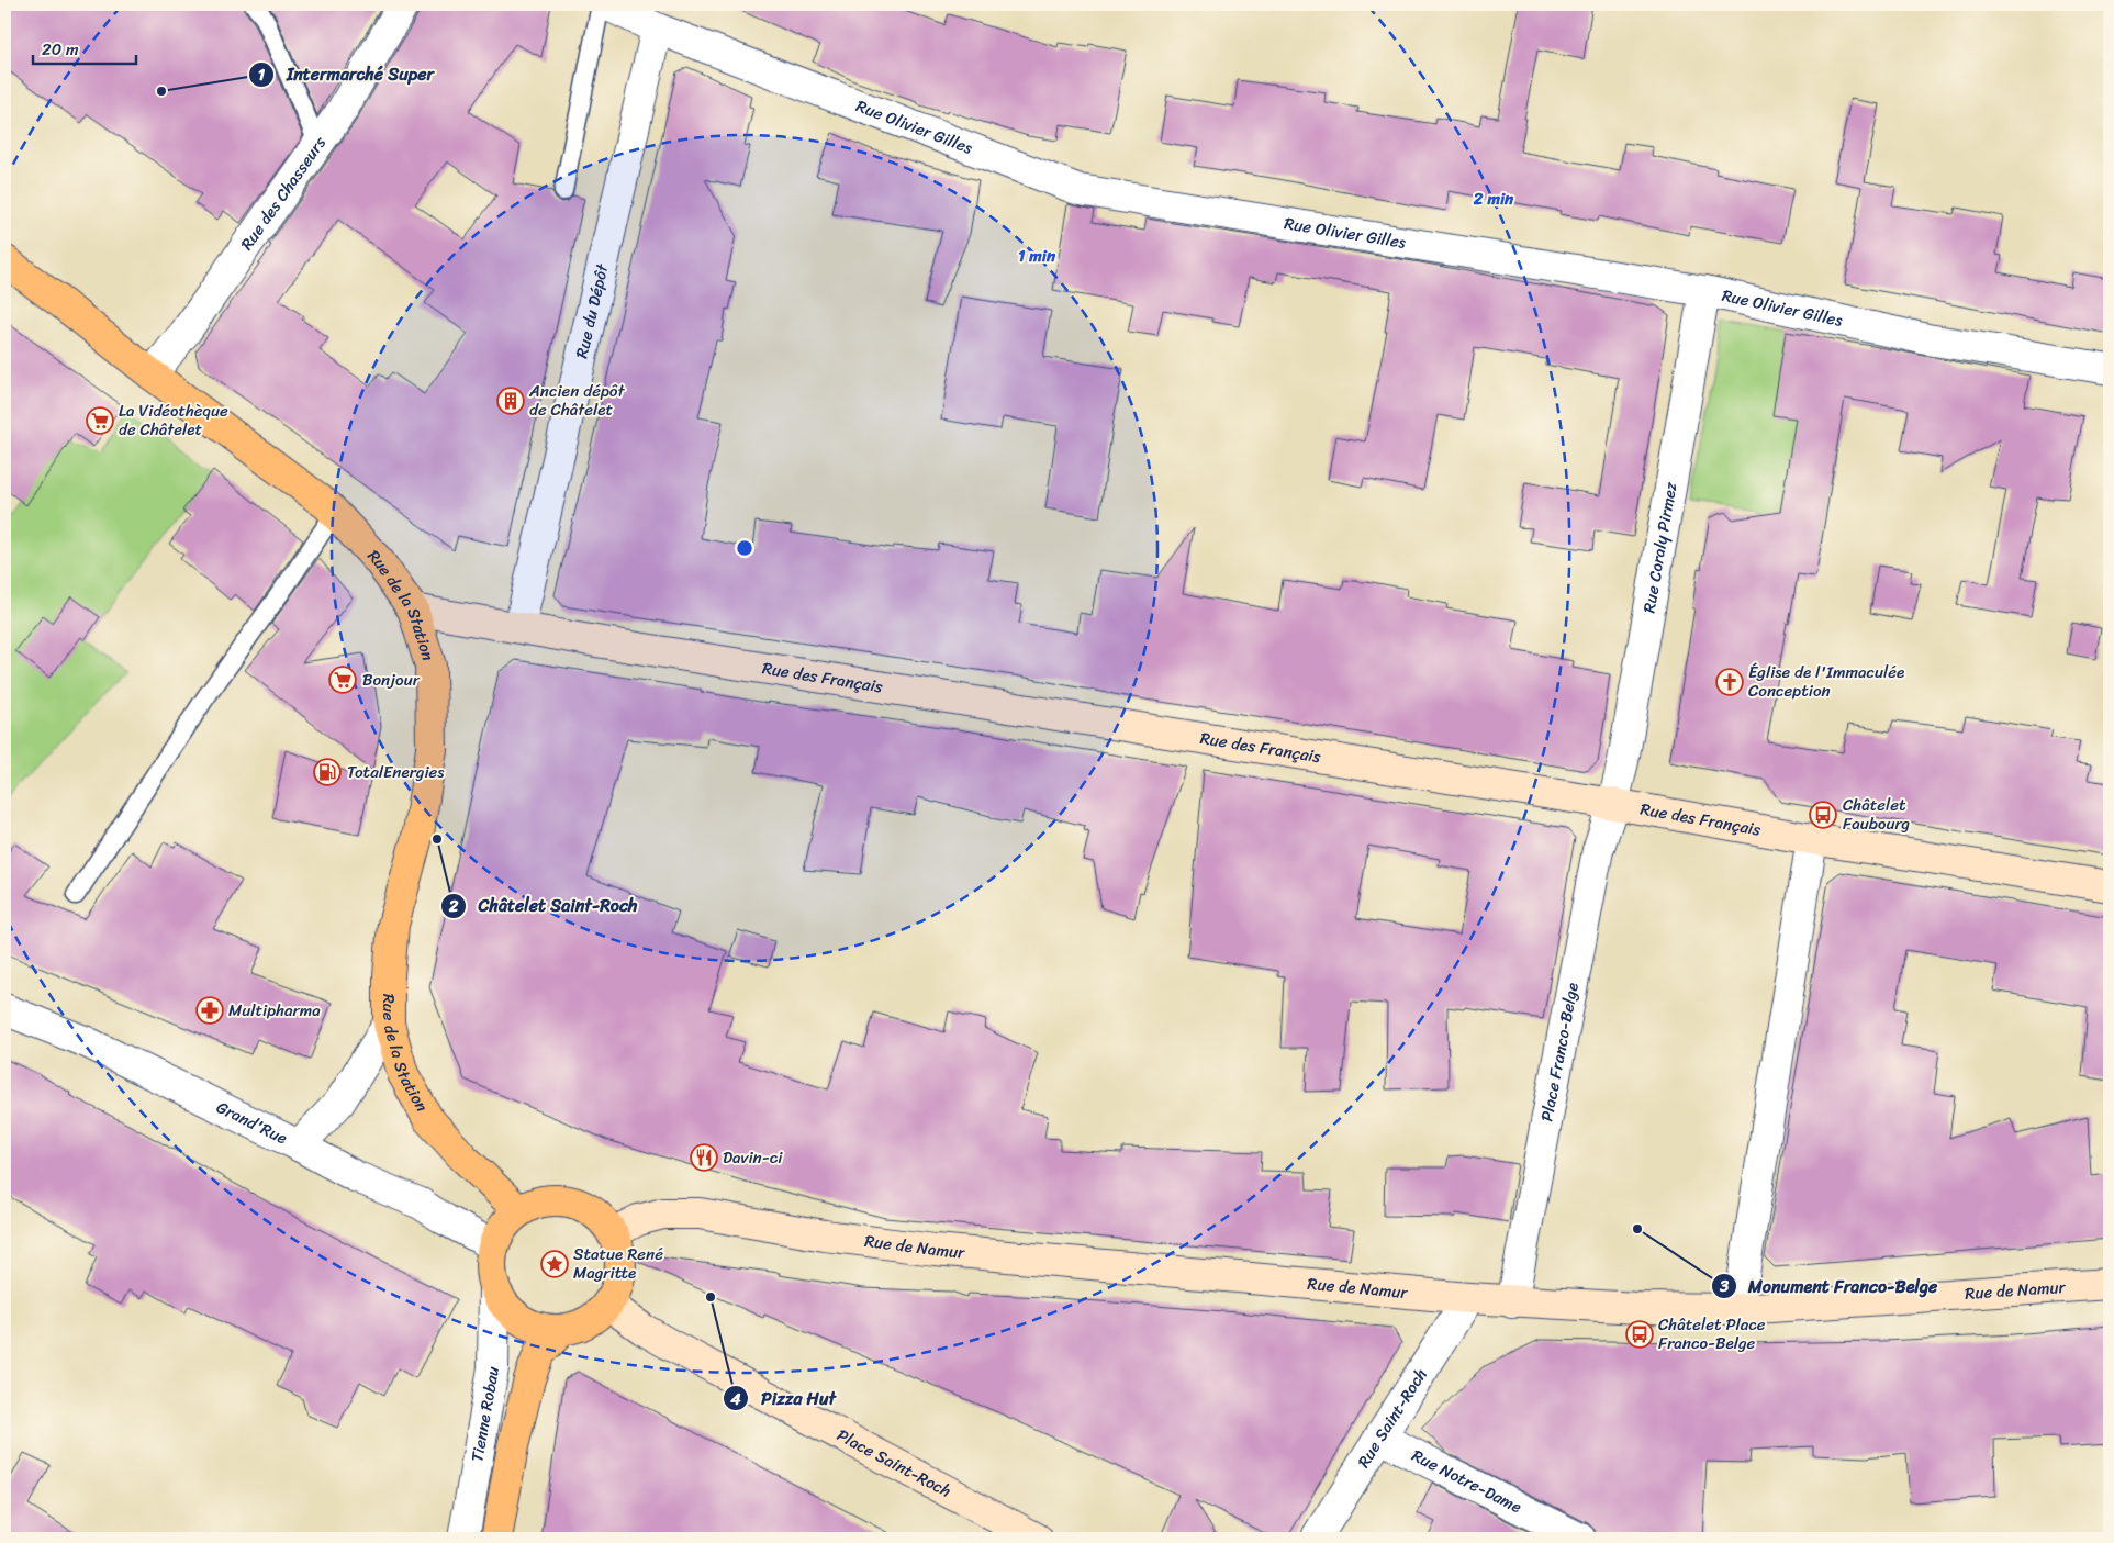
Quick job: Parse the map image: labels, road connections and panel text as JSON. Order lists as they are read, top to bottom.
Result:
{
  "streets": {
    "main road": [
      "Rue de la Station",
      "Rue des Français",
      "Rue de Namur",
      "Tienne Robau",
      "Place Saint-Roch"
    ],
    "street": [
      "Rue Olivier Gilles",
      "Rue des Chasseurs",
      "Rue du Dépôt",
      "Rue Coraly Pirmez",
      "Place Franco-Belge",
      "Grand'Rue",
      "Rue Saint-Roch",
      "Rue Notre-Dame"
    ]
  },
  "crossings": [
    ["Rue Olivier Gilles", "Rue du Dépôt"],
    ["Rue Olivier Gilles", "Rue Coraly Pirmez"],
    ["Rue des Chasseurs", "Rue de la Station"],
    ["Rue du Dépôt", "Rue des Français"],
    ["Rue Coraly Pirmez", "Rue des Français"],
    ["Rue Coraly Pirmez", "Place Franco-Belge"],
    ["Rue de la Station", "Rue des Français"],
    ["Rue de la Station", "Grand'Rue"],
    ["Rue de la Station", "Rue de Namur"],
    ["Rue de la Station", "Tienne Robau"],
    ["Rue de la Station", "Place Saint-Roch"],
    ["Rue des Français", "Place Franco-Belge"],
    ["Place Franco-Belge", "Rue de Namur"],
    ["Grand'Rue", "Rue de Namur"],
    ["Grand'Rue", "Tienne Robau"],
    ["Grand'Rue", "Place Saint-Roch"],
    ["Rue de Namur", "Tienne Robau"],
    ["Rue de Namur", "Rue Saint-Roch"],
    ["Rue de Namur", "Place Saint-Roch"],
    ["Tienne Robau", "Place Saint-Roch"],
    ["Rue Saint-Roch", "Rue Notre-Dame"]
  ],
  "places": {
    "other": [
      "Intermarché Super",
      "Châtelet Saint-Roch",
      "Monument Franco-Belge",
      "Pizza Hut"
    ],
    "building": ["Ancien dépôt de Châtelet"],
    "supermarket": ["La Vidéothèque de Châtelet", "Bonjour"],
    "church": ["Église de l'Immaculée Conception"],
    "fuel station": ["TotalEnergies"],
    "bus stop": ["Châtelet Faubourg", "Châtelet Place Franco-Belge"],
    "pharmacy": ["Multipharma"],
    "restaurant": ["Davin-ci"],
    "place": ["Statue René Magritte"]
  },
  "scale_bar": "20 m",
  "rings": ["2 min", "1 min"]
}
